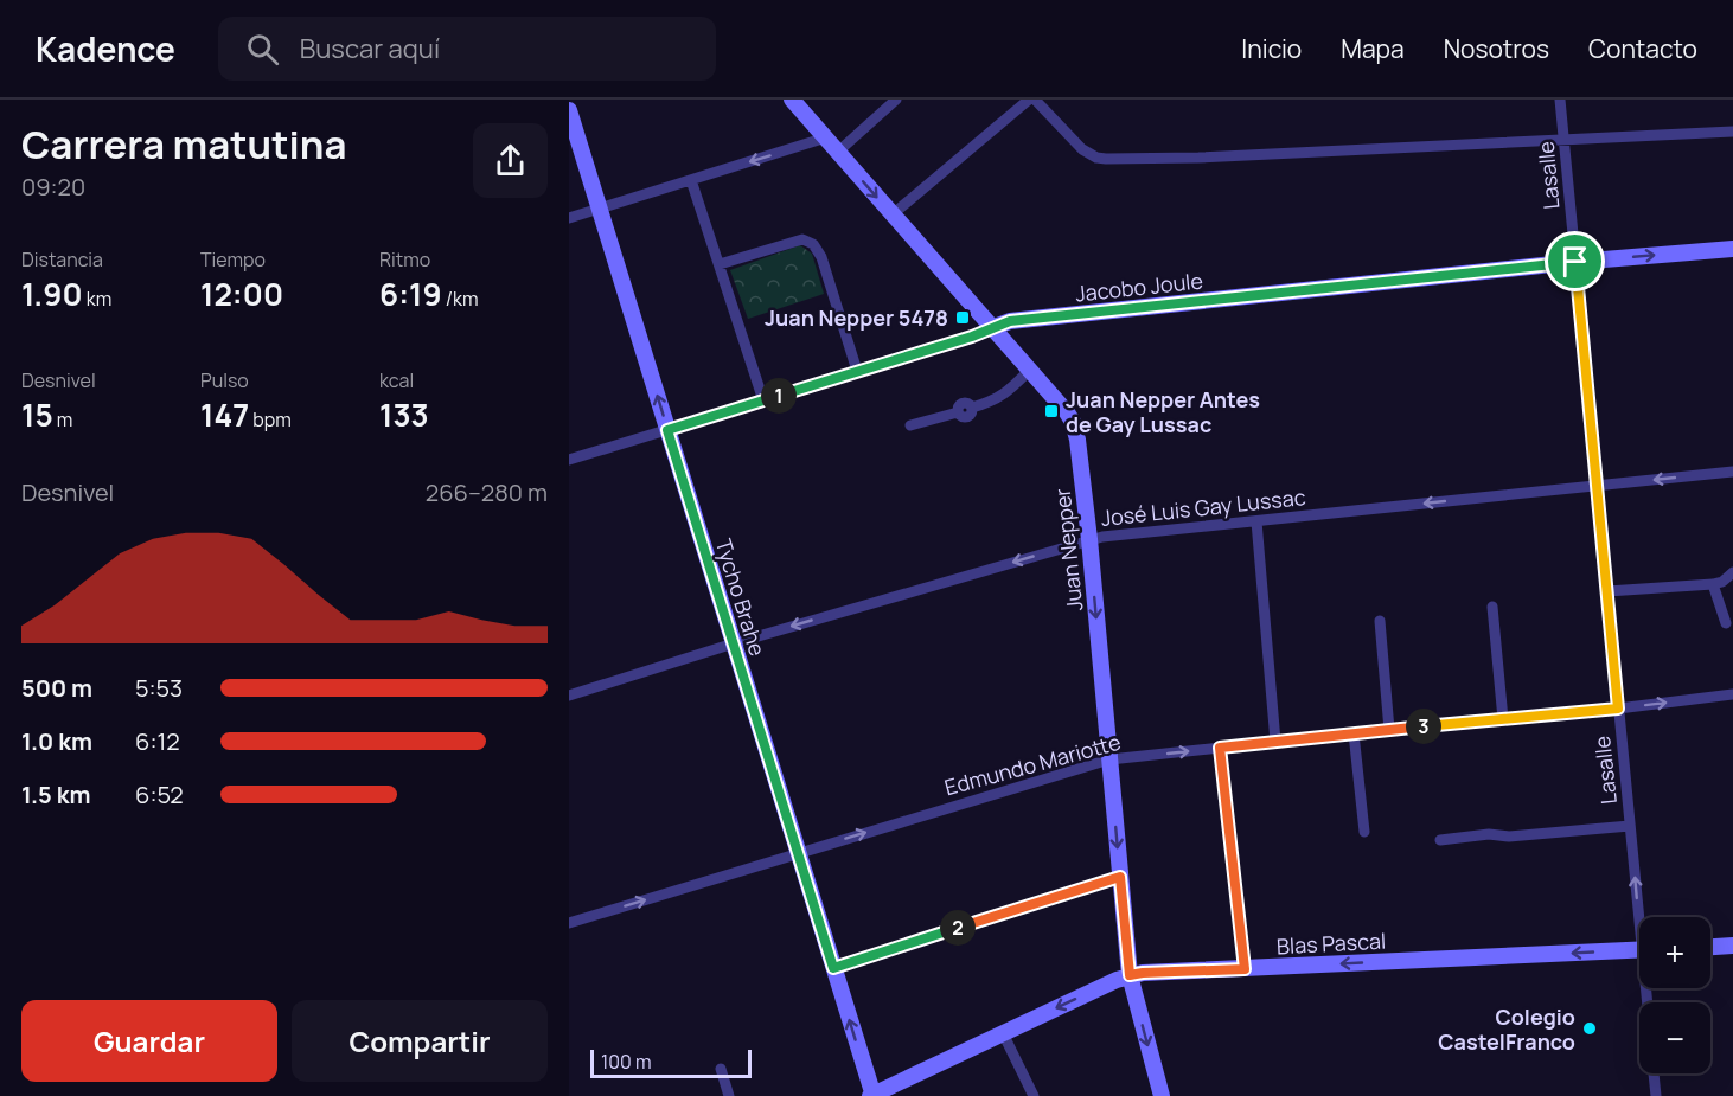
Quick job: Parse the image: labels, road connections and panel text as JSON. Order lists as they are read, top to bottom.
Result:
{
  "streets": {
    "main road": [
      "Jacobo Joule",
      "Juan Nepper",
      "Tycho Brahe",
      "Blas Pascal"
    ],
    "street": ["Lasalle", "José Luis Gay Lussac", "Edmundo Mariotte"]
  },
  "crossings": [
    ["Lasalle", "Jacobo Joule"],
    ["Lasalle", "José Luis Gay Lussac"],
    ["Lasalle", "Edmundo Mariotte"],
    ["Jacobo Joule", "Juan Nepper"],
    ["Jacobo Joule", "Tycho Brahe"],
    ["José Luis Gay Lussac", "Juan Nepper"],
    ["José Luis Gay Lussac", "Tycho Brahe"],
    ["Juan Nepper", "Edmundo Mariotte"],
    ["Juan Nepper", "Blas Pascal"],
    ["Tycho Brahe", "Edmundo Mariotte"],
    ["Tycho Brahe", "Blas Pascal"]
  ],
  "one_way": [
    "José Luis Gay Lussac",
    "Juan Nepper",
    "Tycho Brahe",
    "Edmundo Mariotte",
    "Blas Pascal"
  ],
  "places": {
    "transit": ["Juan Nepper 5478", "Juan Nepper Antes de Gay Lussac"],
    "other": ["Colegio CastelFranco"]
  },
  "scale_bar": "100 m",
  "page": {
    "header": "Kadence",
    "search": "Buscar aquí",
    "nav": [
      "Inicio",
      "Mapa",
      "Nosotros",
      "Contacto"
    ],
    "heading": ["Carrera matutina", "09:20"],
    "stats": [
      ["Distancia", "1.90 km"],
      ["Tiempo", "12:00"],
      ["Ritmo", "6:19 /km"],
      ["Desnivel", "15 m"],
      ["Pulso", "147 bpm"],
      ["kcal", "133"]
    ],
    "pins": ["1", "3", "2"],
    "chart": ["Desnivel", "266–280 m"],
    "list": [
      {
        "name": "500 m",
        "note": "5:53"
      },
      {
        "name": "1.0 km",
        "note": "6:12"
      },
      {
        "name": "1.5 km",
        "note": "6:52"
      }
    ],
    "map_buttons": ["+", "−"],
    "buttons": ["Guardar", "Compartir"],
    "scale": "100 m"
  }
}
